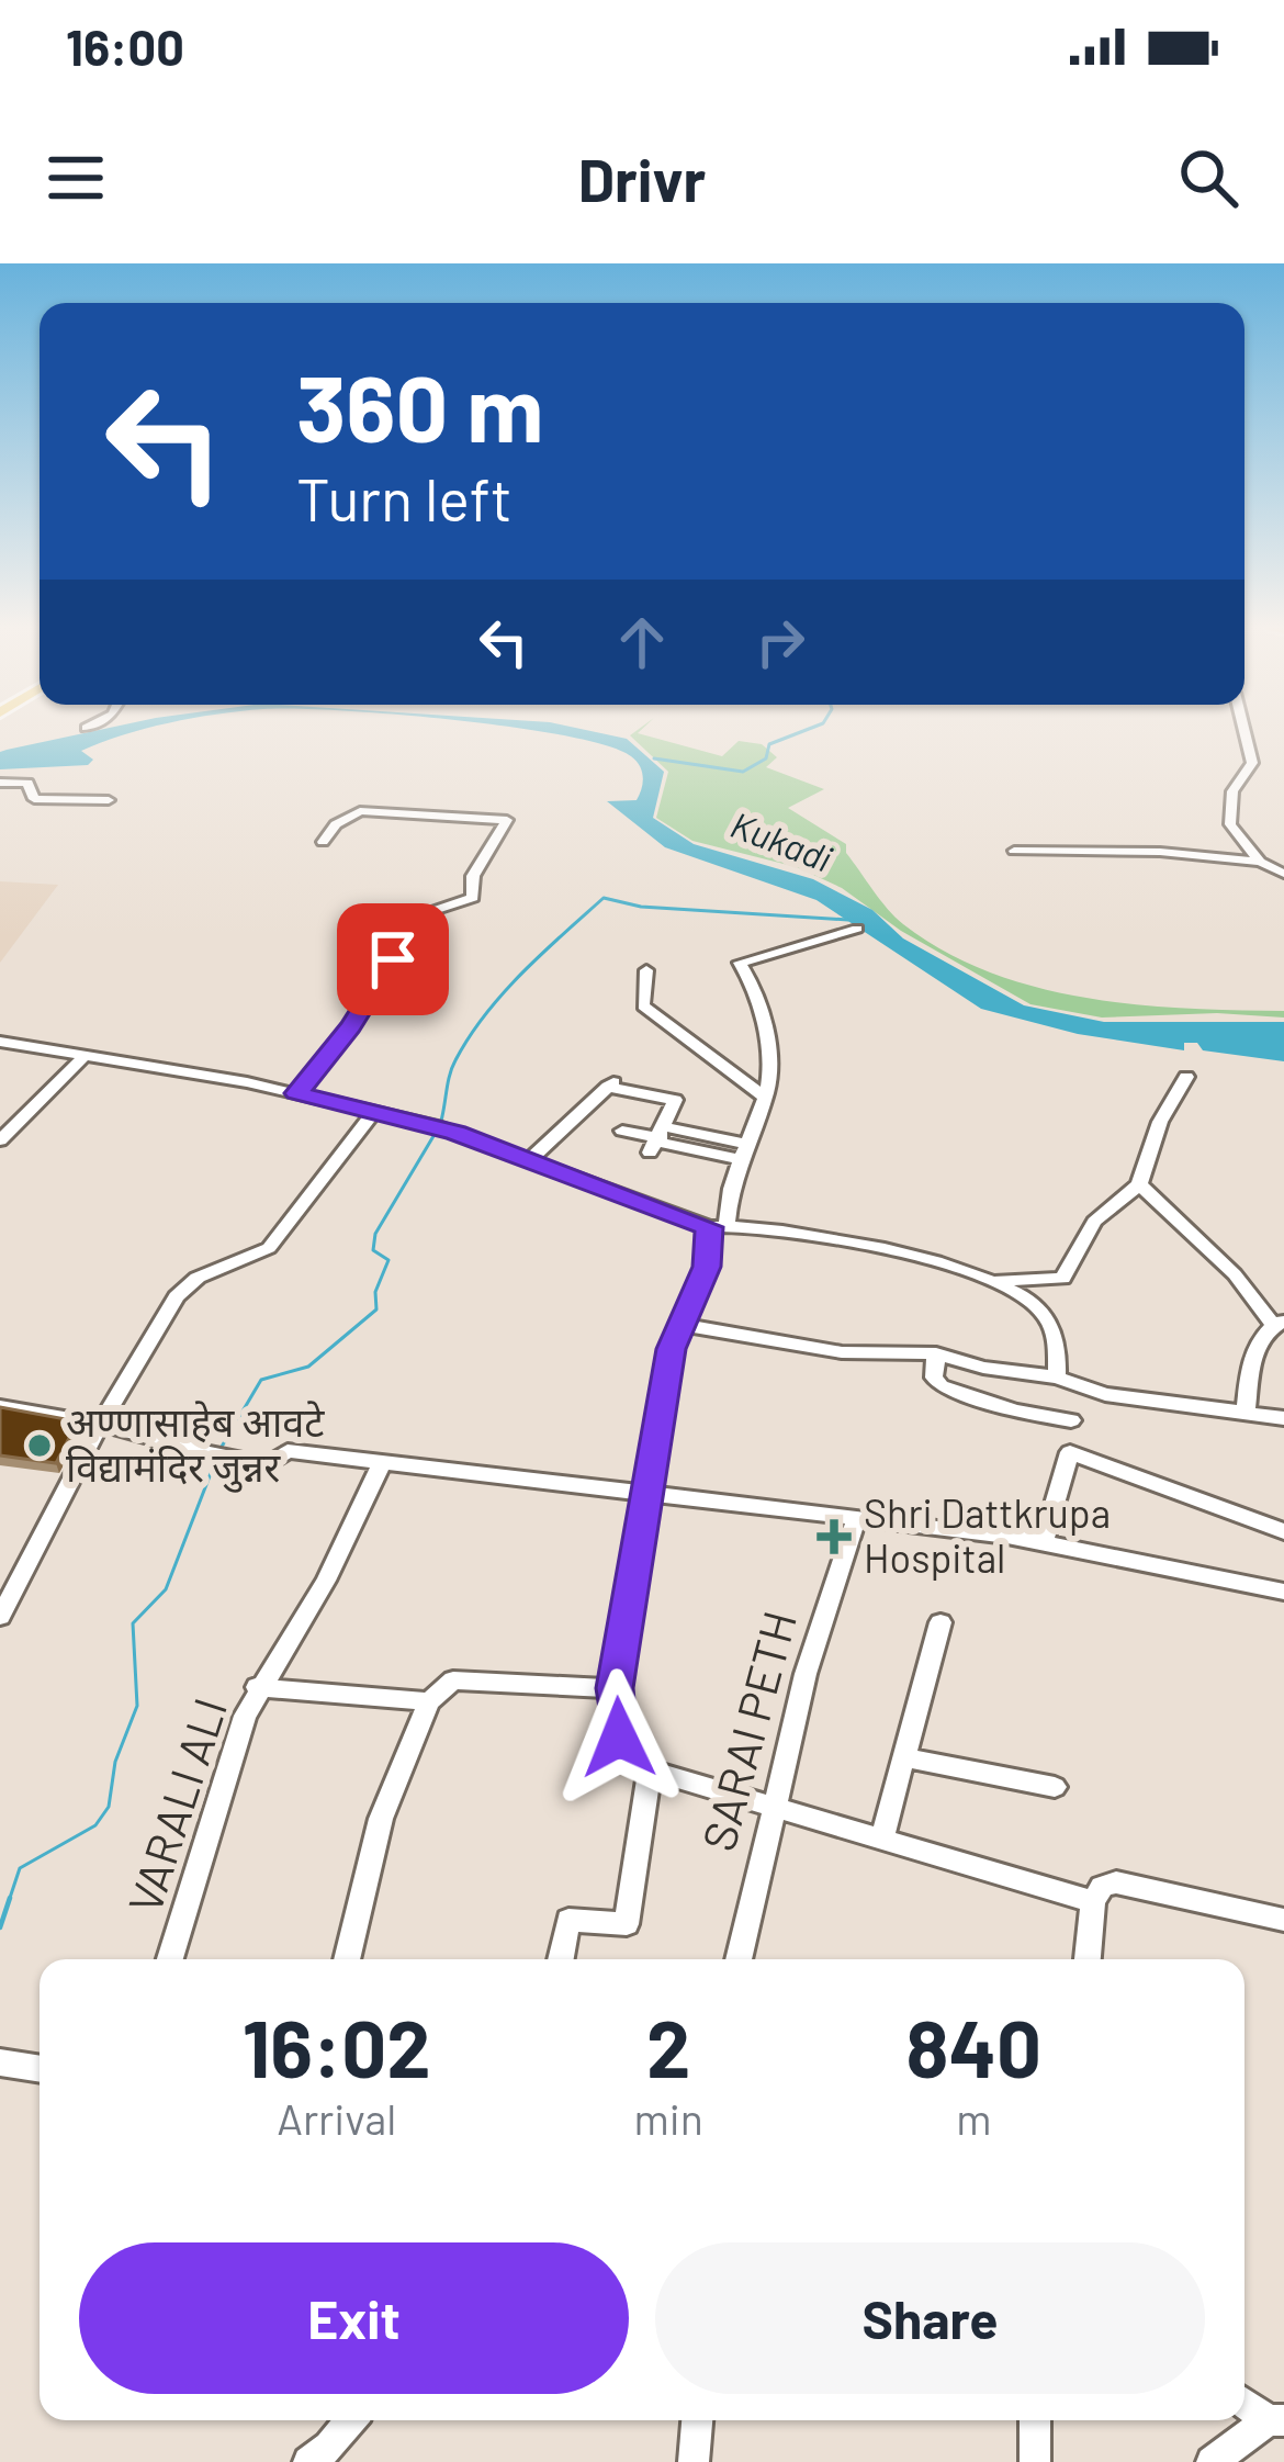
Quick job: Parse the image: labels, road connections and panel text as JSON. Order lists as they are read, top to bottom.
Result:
{
  "streets": {
    "street": ["SARAI PETH", "VARALI ALI"]
  },
  "water": ["Kukadi"],
  "places": {
    "other": ["अण्णासाहेब आवटे विद्यामंदिर जुन्नर"],
    "health": ["Shri Dattkrupa Hospital"]
  },
  "page": {
    "status": "16:00",
    "header": "Drivr",
    "turn": ["360 m", "Turn left"],
    "eta": [
      "16:02",
      "Arrival",
      "2",
      "min",
      "840",
      "m"
    ],
    "buttons": ["Exit", "Share"]
  }
}
